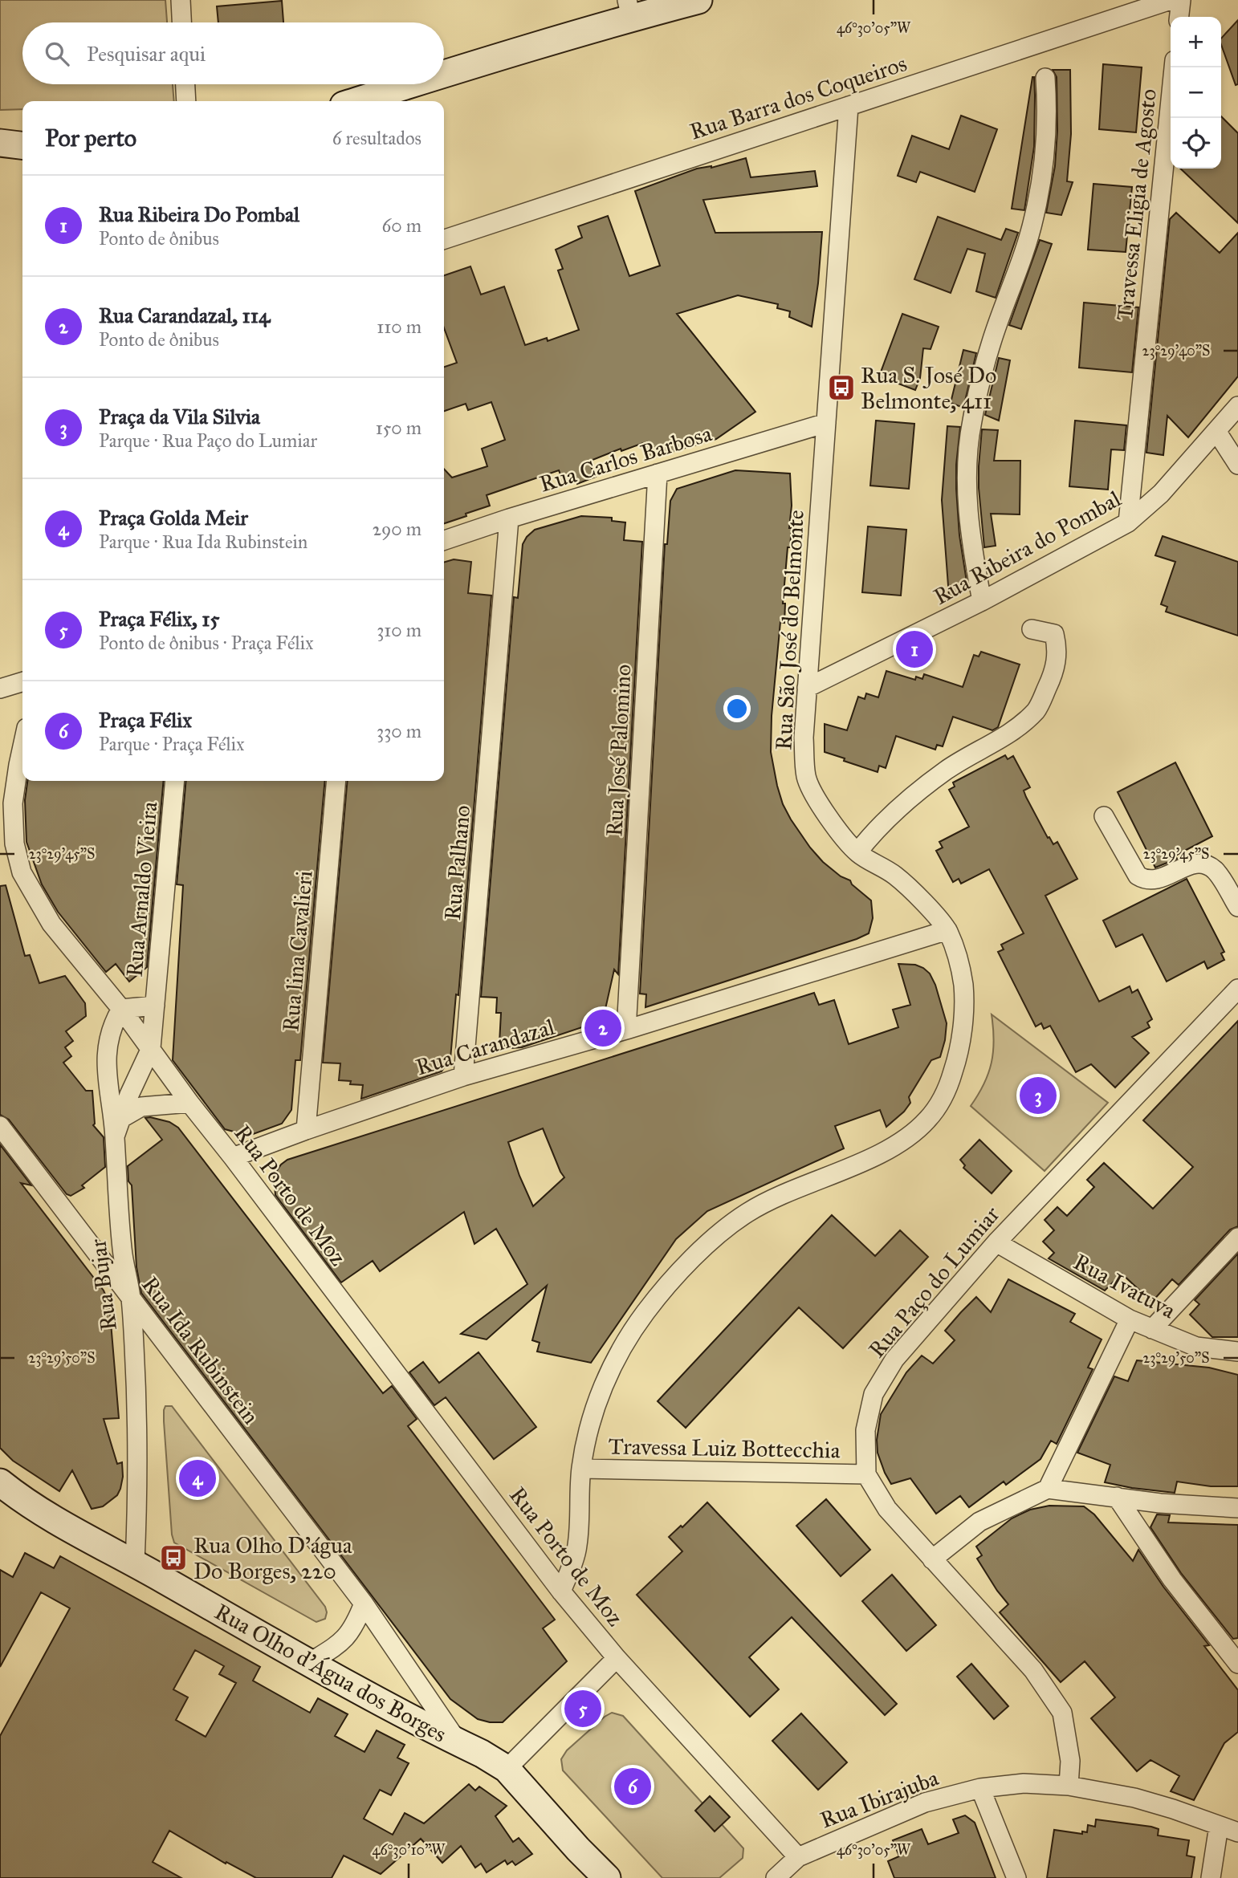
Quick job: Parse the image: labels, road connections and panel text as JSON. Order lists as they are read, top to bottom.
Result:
{
  "streets": {
    "main road": ["Rua Olho d'Água dos Borges"],
    "street": [
      "Rua Barra dos Coqueiros",
      "Travessa Eligia de Agosto",
      "Rua Carlos Barbosa",
      "Rua Ribeira do Pombal",
      "Rua São José do Belmonte",
      "Rua José Palomino",
      "Rua Palhano",
      "Rua Arnaldo Vieira",
      "Rua lina Cavalieri",
      "Rua Carandazal",
      "Rua Porto de Moz",
      "Rua Paço do Lumiar",
      "Rua Bujar",
      "Rua Ivatuva",
      "Rua Ida Rubinstein",
      "Travessa Luiz Bottecchia",
      "Rua Ibirajuba"
    ]
  },
  "crossings": [
    ["Rua Barra dos Coqueiros", "Rua São José do Belmonte"],
    ["Travessa Eligia de Agosto", "Rua Ribeira do Pombal"],
    ["Rua Carlos Barbosa", "Rua São José do Belmonte"],
    ["Rua Carlos Barbosa", "Rua José Palomino"],
    ["Rua Carlos Barbosa", "Rua Palhano"],
    ["Rua Ribeira do Pombal", "Rua São José do Belmonte"],
    ["Rua São José do Belmonte", "Rua Carandazal"],
    ["Rua São José do Belmonte", "Rua Porto de Moz"],
    ["Rua São José do Belmonte", "Travessa Luiz Bottecchia"],
    ["Rua José Palomino", "Rua Carandazal"],
    ["Rua Palhano", "Rua Carandazal"],
    ["Rua Arnaldo Vieira", "Rua Porto de Moz"],
    ["Rua Arnaldo Vieira", "Rua Bujar"],
    ["Rua lina Cavalieri", "Rua Carandazal"],
    ["Rua Carandazal", "Rua Porto de Moz"],
    ["Rua Porto de Moz", "Rua Bujar"],
    ["Rua Porto de Moz", "Rua Ibirajuba"],
    ["Rua Paço do Lumiar", "Rua Ivatuva"],
    ["Rua Paço do Lumiar", "Travessa Luiz Bottecchia"],
    ["Rua Bujar", "Rua Ida Rubinstein"],
    ["Rua Bujar", "Rua Olho d'Água dos Borges"],
    ["Rua Ida Rubinstein", "Rua Olho d'Água dos Borges"]
  ],
  "places": {
    "bus stop": ["Rua S. José Do Belmonte, 411", "Rua Olho D'água Do Borges, 220"]
  },
  "page": {
    "map_buttons": ["+", "−"],
    "search": "Pesquisar aqui",
    "heading": ["Por perto", "6 resultados"],
    "list": [
      {
        "mark": "1",
        "name": "Rua Ribeira Do Pombal",
        "note": "Ponto de ônibus",
        "value": "60 m"
      },
      {
        "mark": "2",
        "name": "Rua Carandazal, 114",
        "note": "Ponto de ônibus",
        "value": "110 m"
      },
      {
        "mark": "3",
        "name": "Praça da Vila Silvia",
        "note": "Parque · Rua Paço do Lumiar",
        "value": "150 m"
      },
      {
        "mark": "4",
        "name": "Praça Golda Meir",
        "note": "Parque · Rua Ida Rubinstein",
        "value": "290 m"
      },
      {
        "mark": "5",
        "name": "Praça Félix, 15",
        "note": "Ponto de ônibus · Praça Félix",
        "value": "310 m"
      },
      {
        "mark": "6",
        "name": "Praça Félix",
        "note": "Parque · Praça Félix",
        "value": "330 m"
      }
    ],
    "pins": [
      "1",
      "2",
      "3",
      "4",
      "5",
      "6"
    ]
  },
  "coordinates": [
    "46°30'05\"W",
    "23°29'40\"S",
    "23°29'45\"S",
    "23°29'50\"S",
    "46°30'10\"W"
  ]
}
